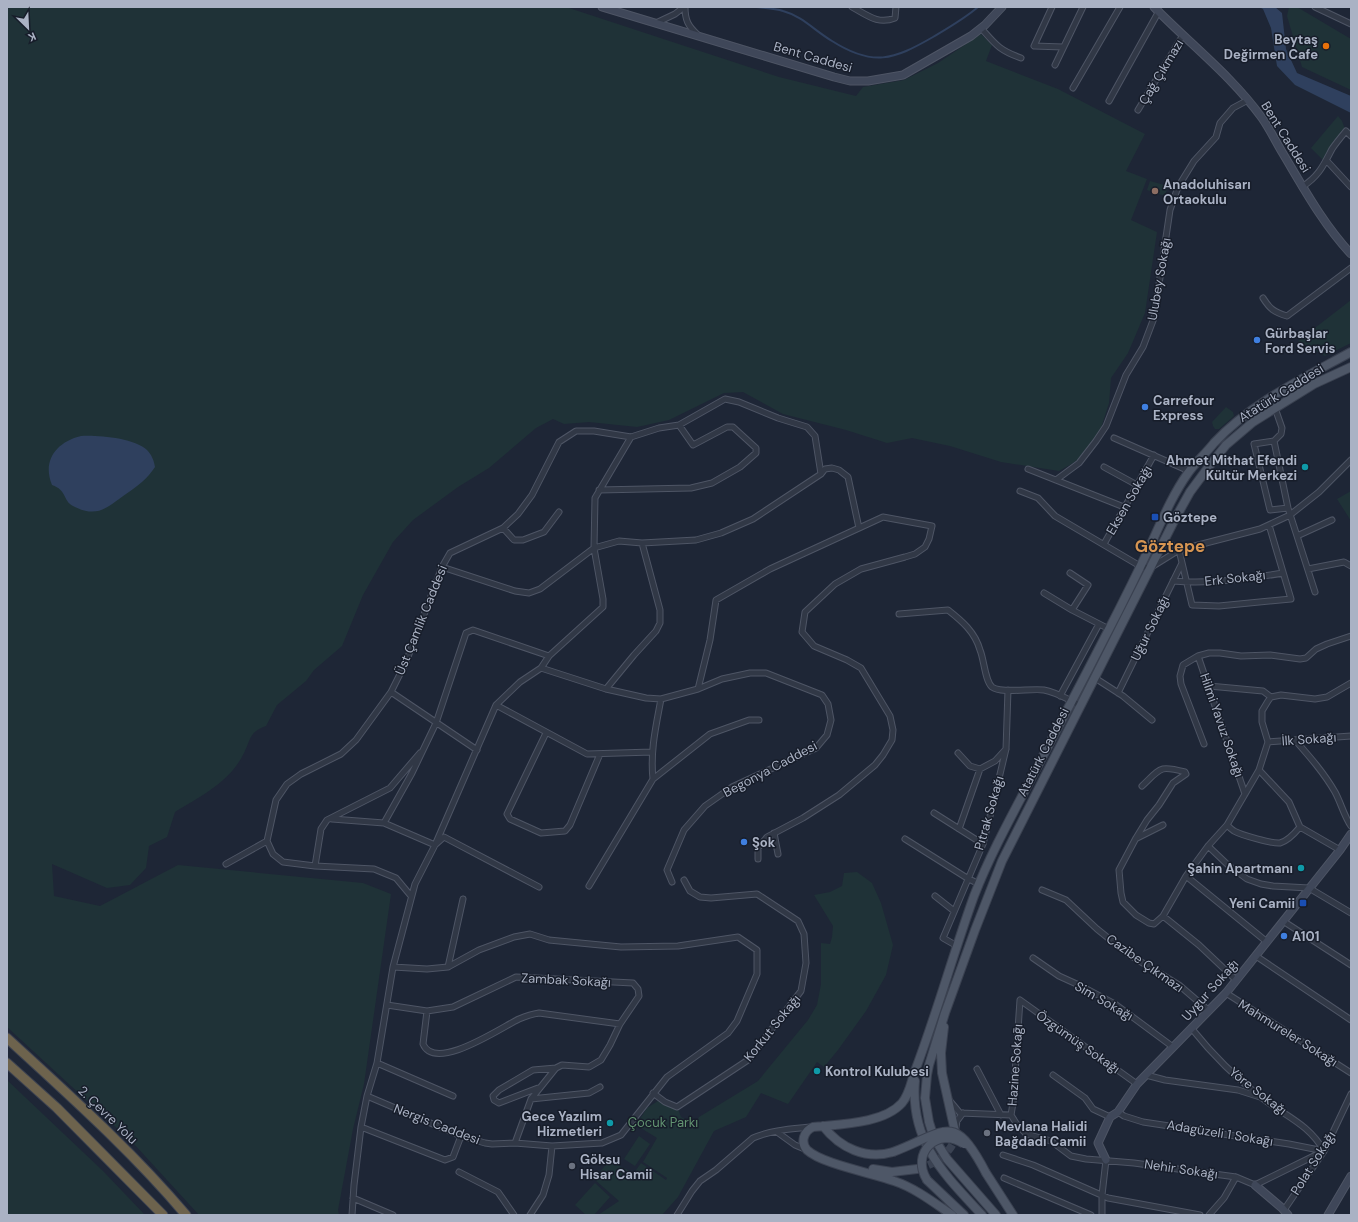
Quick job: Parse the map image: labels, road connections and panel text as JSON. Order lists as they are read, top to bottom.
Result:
{
  "streets": {
    "highway": ["2. Çevre Yolu"],
    "main road": ["Atatürk Caddesi"],
    "street": [
      "Bent Caddesi",
      "Çağ Çıkmazı",
      "Ulubey Sokağı",
      "Eksen Sokağı",
      "Erk Sokağı",
      "Üst Çamlik Caddesi",
      "Uğur Sokağı",
      "Hilmi Yavuz Sokağı",
      "İlk Sokağı",
      "Begonya Caddesi",
      "Pıtrak Sokağı",
      "Cazibe Çıkmazı",
      "Zambak Sokağı",
      "Uygur Sokağı",
      "Sim Sokağı",
      "Korkut Sokağı",
      "Mahmureler Sokağı",
      "Özgümüş Sokağı",
      "Hazine Sokaḡı",
      "Yöre Sokağı",
      "Nergis Caddesi",
      "Adagüzeli 1 Sokaḡı",
      "Polat Sokağı",
      "Nehir Sokağı"
    ]
  },
  "crossings": [
    ["Bent Caddesi", "Çağ Çıkmazı"],
    ["Bent Caddesi", "Ulubey Sokağı"],
    ["Atatürk Caddesi", "Eksen Sokağı"],
    ["Atatürk Caddesi", "Pıtrak Sokağı"],
    ["Erk Sokağı", "Uğur Sokağı"],
    ["Cazibe Çıkmazı", "Uygur Sokağı"],
    ["Uygur Sokağı", "Sim Sokağı"],
    ["Uygur Sokağı", "Mahmureler Sokağı"],
    ["Uygur Sokağı", "Özgümüş Sokağı"],
    ["Uygur Sokağı", "Yöre Sokağı"],
    ["Uygur Sokağı", "Adagüzeli 1 Sokaḡı"],
    ["Korkut Sokağı", "Nergis Caddesi"],
    ["Özgümüş Sokağı", "Hazine Sokaḡı"],
    ["Hazine Sokaḡı", "Nehir Sokağı"],
    ["Yöre Sokağı", "Adagüzeli 1 Sokaḡı"],
    ["Yöre Sokağı", "Polat Sokağı"],
    ["Adagüzeli 1 Sokaḡı", "Polat Sokağı"]
  ],
  "districts": ["Göztepe"],
  "parks": ["Çocuk Parkı"],
  "places": {
    "other": [
      "Beytaş Değirmen Cafe",
      "Anadoluhisarı Ortaokulu",
      "Gürbaşlar Ford Servis",
      "Carrefour Express",
      "Ahmet Mithat Efendi Kültür Merkezi",
      "Şok",
      "Şahin Apartmanı",
      "A101",
      "Kontrol Kulubesi",
      "Gece Yazılım Hizmetleri",
      "Mevlana Halidi Bağdadi Camii",
      "Göksu Hisar Camii"
    ],
    "transit": ["Göztepe", "Yeni Camii"]
  },
  "north": "bottom right"
}
